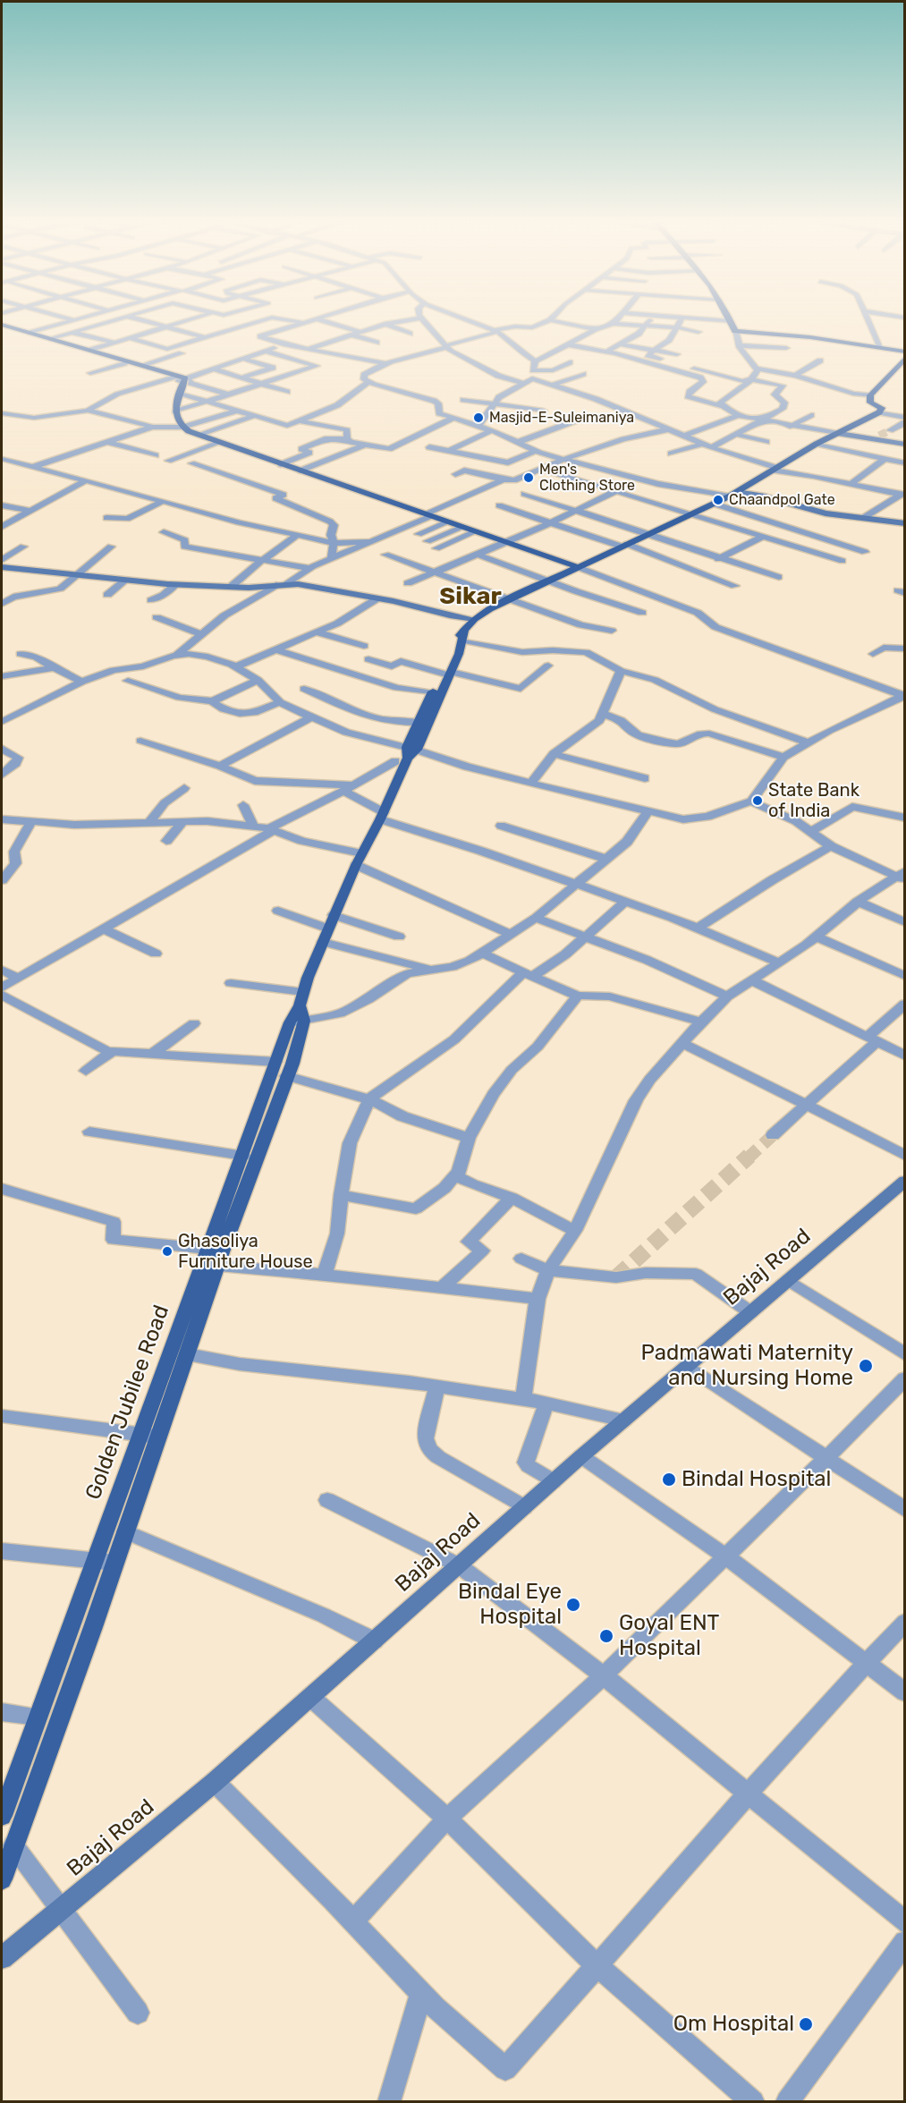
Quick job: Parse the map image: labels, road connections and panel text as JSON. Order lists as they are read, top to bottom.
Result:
{
  "streets": {
    "main road": ["Golden Jubilee Road"],
    "street": ["Bajaj Road"]
  },
  "districts": ["Sikar"],
  "places": [
    "Masjid-E-Suleimaniya",
    "Men's Clothing Store",
    "Chaandpol Gate",
    "State Bank of India",
    "Ghasoliya Furniture House",
    "Padmawati Maternity and Nursing Home",
    "Bindal Hospital",
    "Bindal Eye Hospital",
    "Goyal ENT Hospital",
    "Om Hospital"
  ]
}
